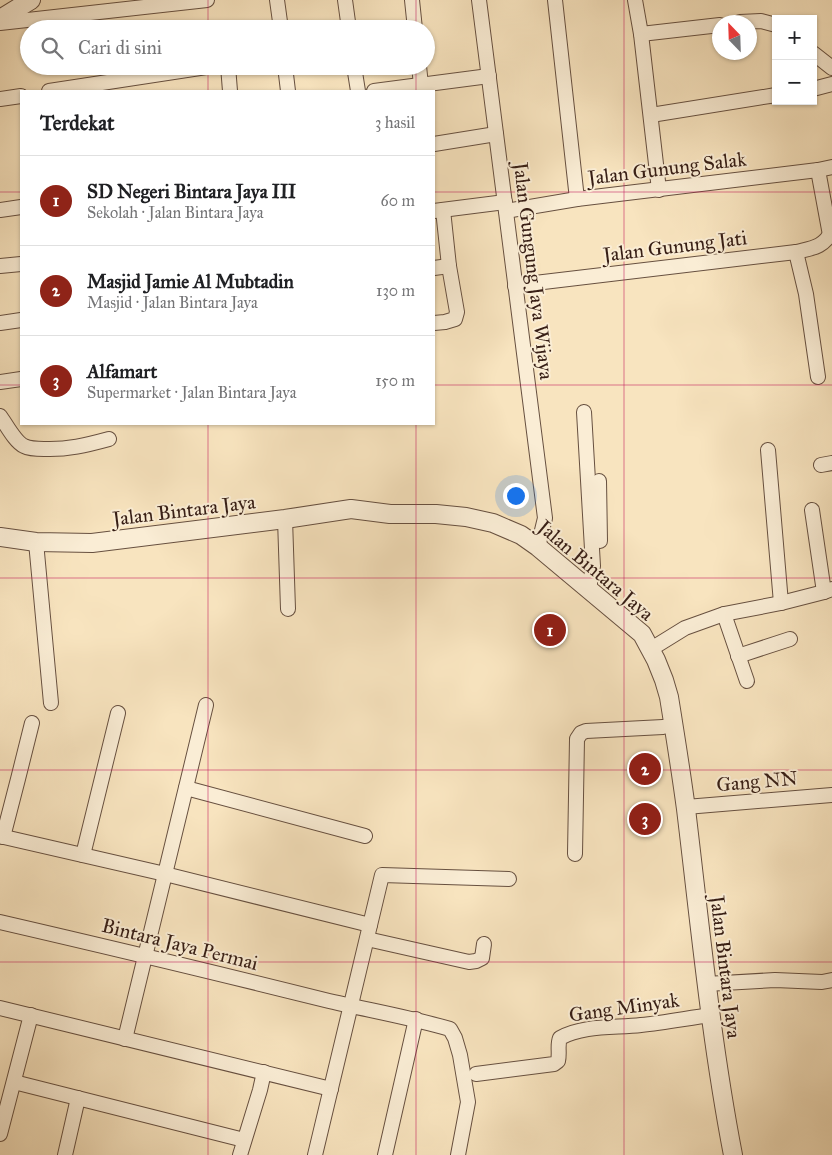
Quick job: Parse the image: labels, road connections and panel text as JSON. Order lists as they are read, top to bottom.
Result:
{
  "streets": {
    "street": [
      "Jalan Gunung Salak",
      "Jalan Gunung Jati",
      "Jalan Gungung Jaya Wijaya",
      "Jalan Bintara Jaya",
      "Gang NN",
      "Bintara Jaya Permai",
      "Gang Minyak"
    ]
  },
  "crossings": [
    ["Jalan Gunung Salak", "Jalan Gungung Jaya Wijaya"],
    ["Jalan Gunung Jati", "Jalan Gungung Jaya Wijaya"],
    ["Jalan Gungung Jaya Wijaya", "Jalan Bintara Jaya"],
    ["Jalan Bintara Jaya", "Gang NN"],
    ["Jalan Bintara Jaya", "Gang Minyak"]
  ],
  "north": "top left",
  "page": {
    "map_buttons": ["+", "−"],
    "search": "Cari di sini",
    "heading": ["Terdekat", "3 hasil"],
    "list": [
      {
        "mark": "1",
        "name": "SD Negeri Bintara Jaya III",
        "note": "Sekolah · Jalan Bintara Jaya",
        "value": "60 m"
      },
      {
        "mark": "2",
        "name": "Masjid Jamie Al Mubtadin",
        "note": "Masjid · Jalan Bintara Jaya",
        "value": "130 m"
      },
      {
        "mark": "3",
        "name": "Alfamart",
        "note": "Supermarket · Jalan Bintara Jaya",
        "value": "150 m"
      }
    ],
    "pins": ["1", "2", "3"]
  }
}
